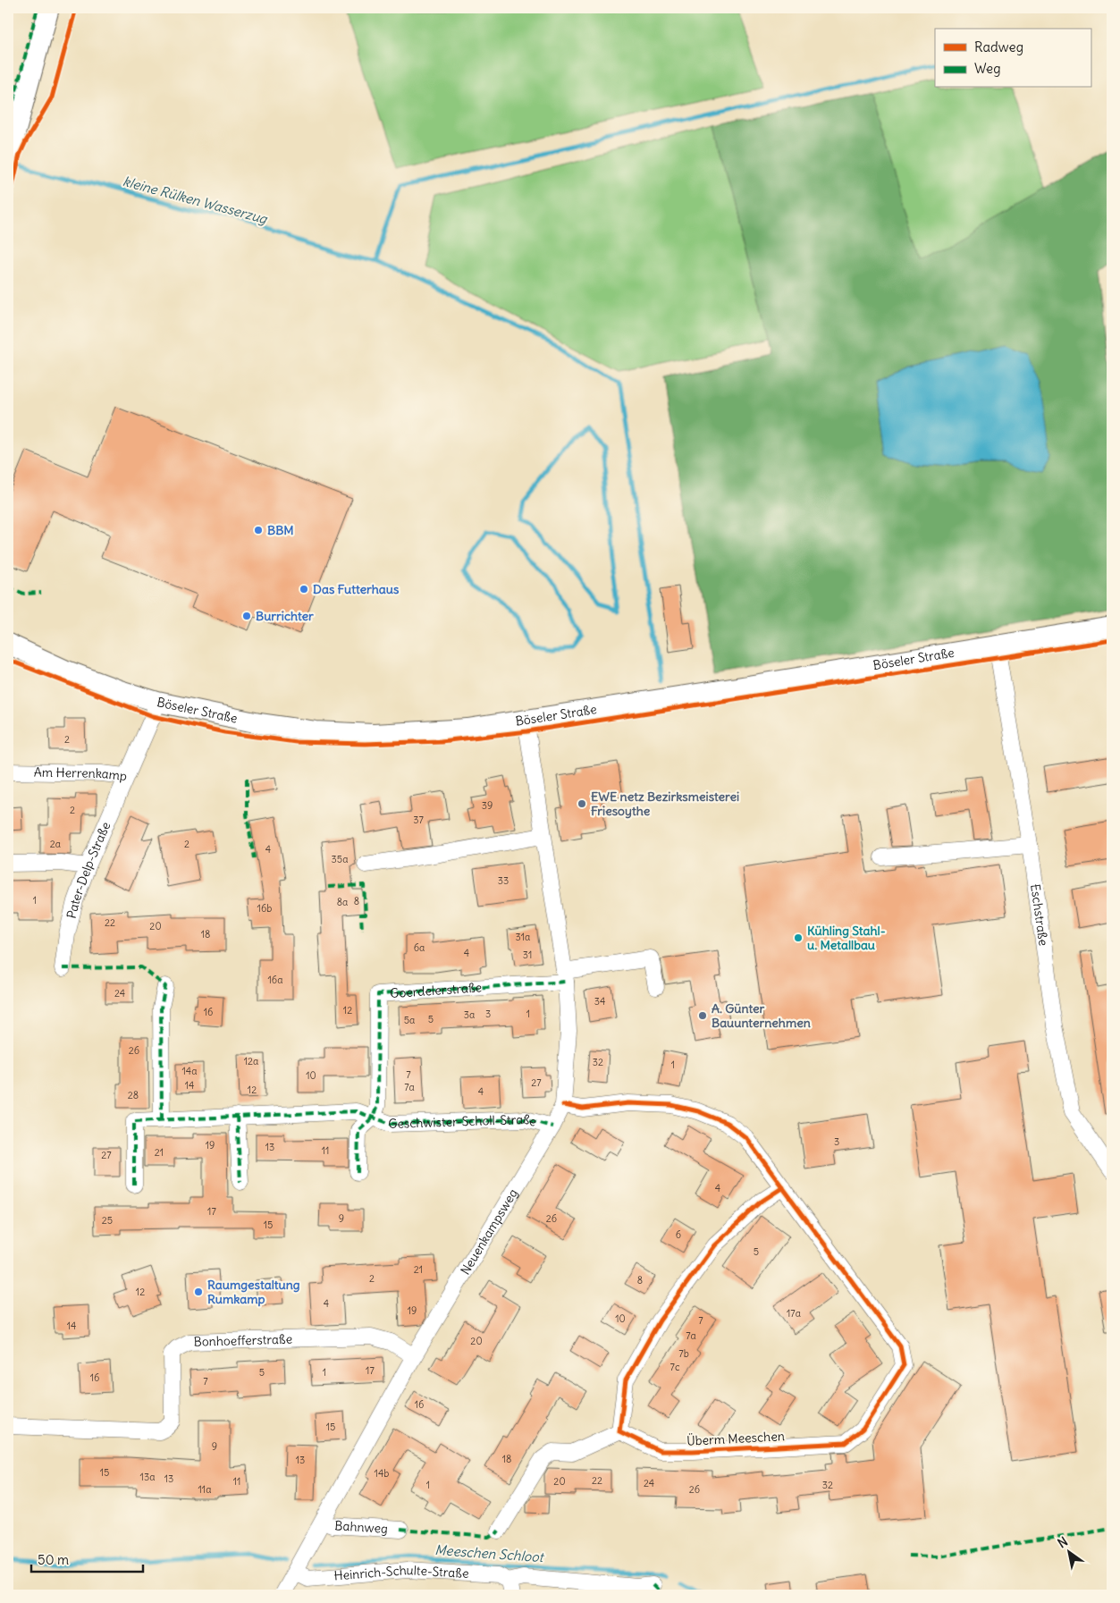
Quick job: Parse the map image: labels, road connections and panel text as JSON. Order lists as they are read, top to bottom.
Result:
{
  "streets": {
    "main road": ["Böseler Straße"],
    "street": [
      "Am Herrenkamp",
      "Pater-Delp-Straße",
      "Eschstraße",
      "Goerdelerstraße",
      "Geschwister-Scholl-Straße",
      "Neuenkampsweg",
      "Bonhoefferstraße",
      "Überm Meeschen",
      "Bahnweg",
      "Heinrich-Schulte-Straße"
    ]
  },
  "crossings": [
    ["Böseler Straße", "Am Herrenkamp"],
    ["Böseler Straße", "Eschstraße"],
    ["Böseler Straße", "Neuenkampsweg"],
    ["Am Herrenkamp", "Pater-Delp-Straße"],
    ["Goerdelerstraße", "Geschwister-Scholl-Straße"],
    ["Goerdelerstraße", "Neuenkampsweg"],
    ["Geschwister-Scholl-Straße", "Neuenkampsweg"],
    ["Neuenkampsweg", "Bonhoefferstraße"],
    ["Neuenkampsweg", "Überm Meeschen"],
    ["Neuenkampsweg", "Bahnweg"],
    ["Neuenkampsweg", "Heinrich-Schulte-Straße"]
  ],
  "water": ["kleine Rülken Wasserzug", "Meeschen Schloot"],
  "places": [
    "BBM",
    "Das Futterhaus",
    "Burrichter",
    "EWE netz Bezirksmeisterei Friesoythe",
    "Kühling Stahl- u. Metallbau",
    "A. Günter Bauunternehmen",
    "Raumgestaltung Rumkamp"
  ],
  "house_numbers": [
    "2",
    "39",
    "2",
    "37",
    "2a",
    "2",
    "4",
    "35a",
    "33",
    "1",
    "8",
    "8a",
    "16b",
    "22",
    "20",
    "18",
    "31a",
    "6a",
    "4",
    "31",
    "16a",
    "24",
    "34",
    "12",
    "16",
    "3",
    "1",
    "3a",
    "5",
    "5a",
    "26",
    "12a",
    "32",
    "1",
    "14a",
    "7",
    "10",
    "27",
    "14",
    "7a",
    "12",
    "4",
    "28",
    "3",
    "19",
    "13",
    "11",
    "21",
    "27",
    "4",
    "17",
    "9",
    "26",
    "25",
    "15",
    "6",
    "5",
    "21",
    "2",
    "8",
    "12",
    "4",
    "19",
    "17a",
    "10",
    "7",
    "14",
    "7a",
    "20",
    "7b",
    "7c",
    "17",
    "5",
    "1",
    "16",
    "7",
    "16",
    "15",
    "9",
    "18",
    "13",
    "15",
    "14b",
    "13a",
    "13",
    "22",
    "11",
    "20",
    "24",
    "1",
    "32",
    "11a",
    "26"
  ],
  "legend": ["Radweg", "Weg"],
  "scale_bar": "50 m",
  "north": "top left"
}
